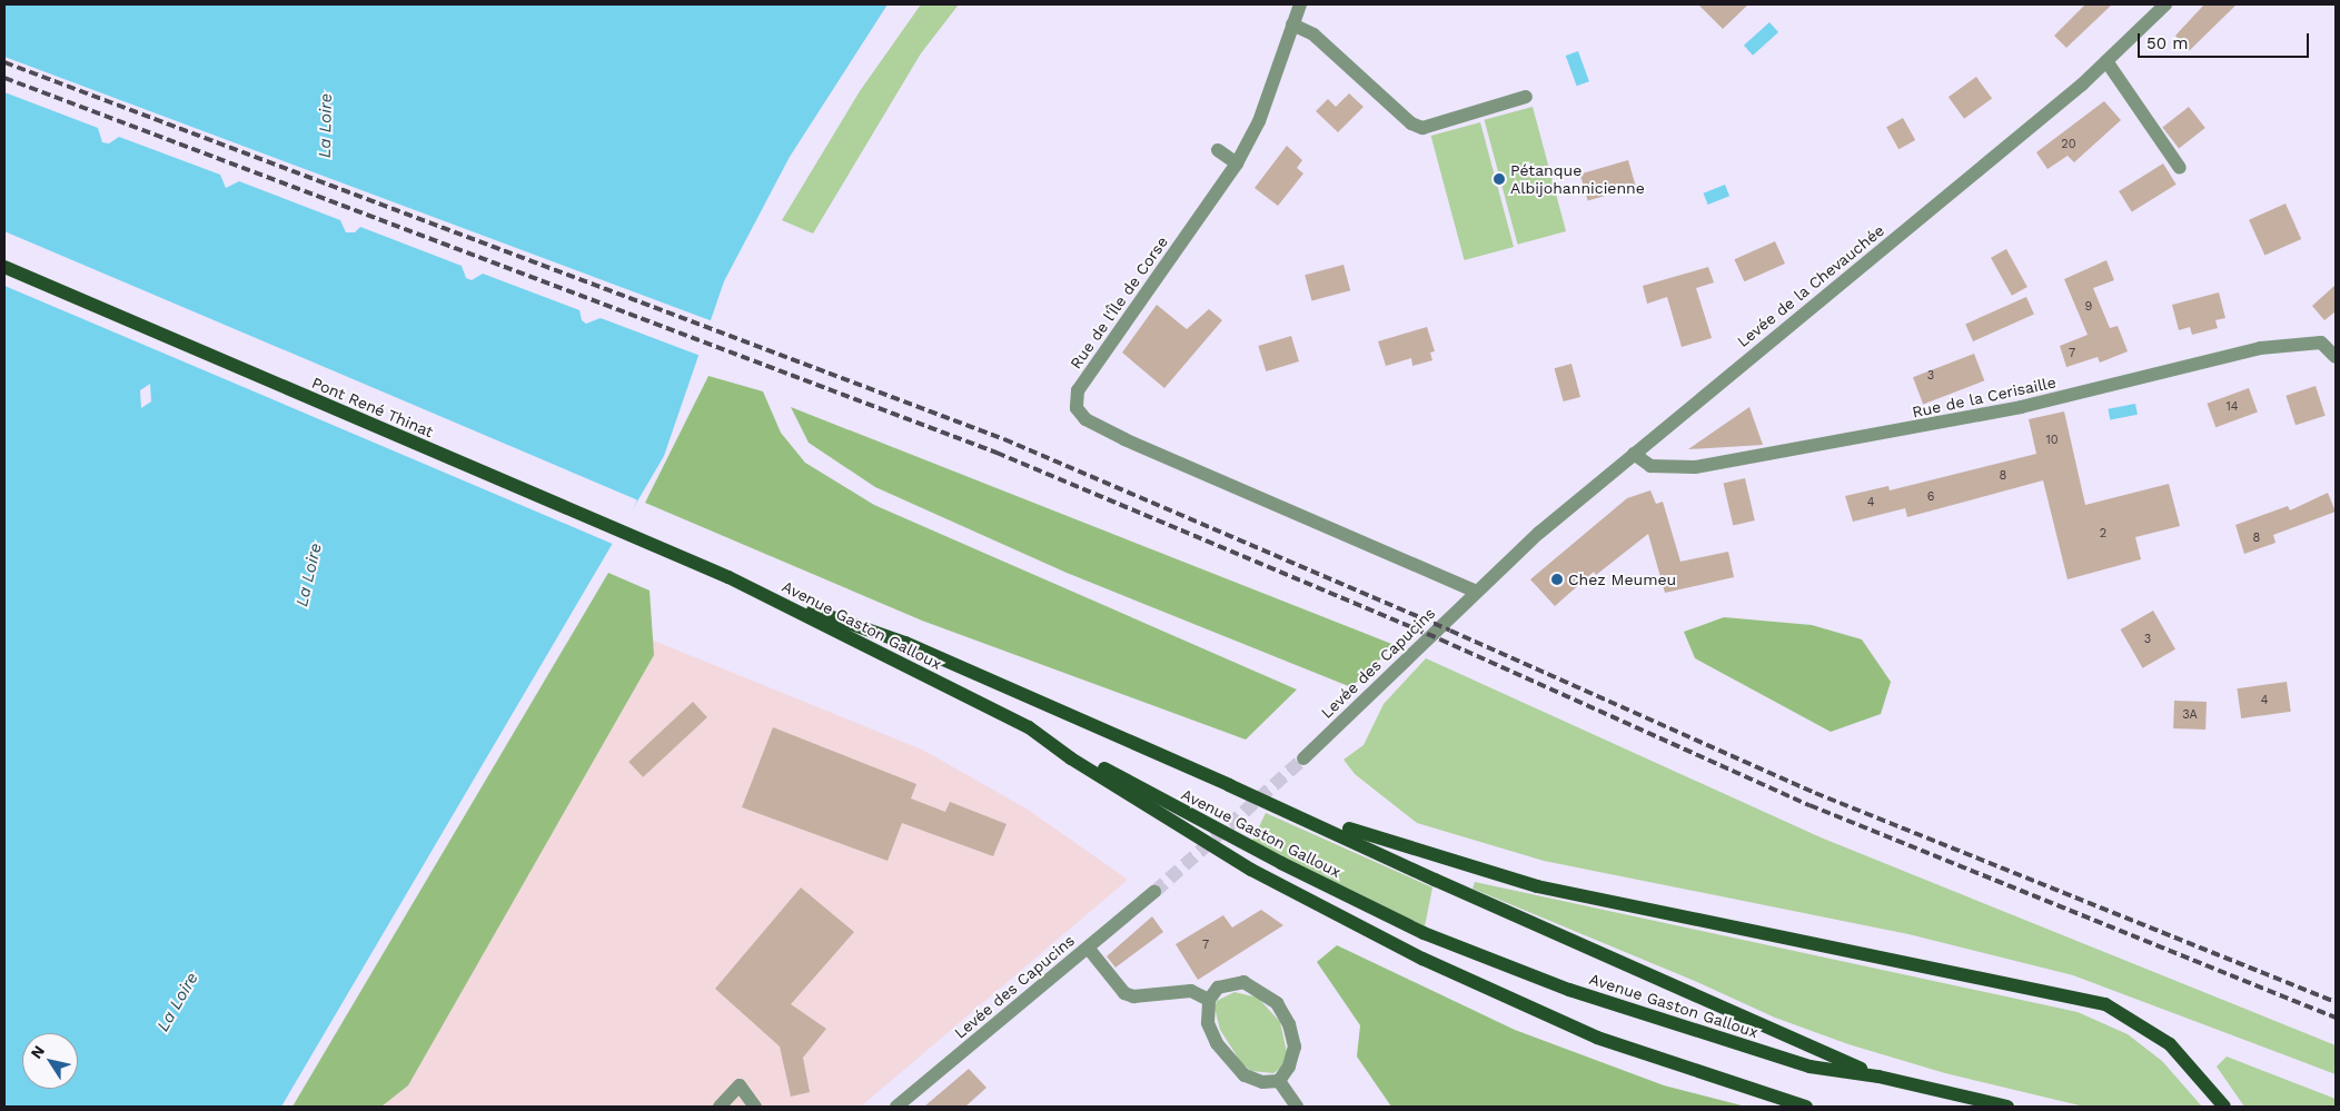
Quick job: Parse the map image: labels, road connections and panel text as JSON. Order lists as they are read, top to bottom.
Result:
{
  "streets": {
    "main road": ["Pont René Thinat", "Avenue Gaston Galloux"],
    "street": [
      "Levée de la Chevauchée",
      "Rue de l'Île de Corse",
      "Rue de la Cerisaille",
      "Levée des Capucins"
    ]
  },
  "crossings": [
    ["Levée de la Chevauchée", "Rue de l'Île de Corse"],
    ["Levée de la Chevauchée", "Rue de la Cerisaille"],
    ["Levée de la Chevauchée", "Levée des Capucins"],
    ["Rue de l'Île de Corse", "Levée des Capucins"],
    ["Pont René Thinat", "Avenue Gaston Galloux"]
  ],
  "water": ["La Loire"],
  "places": ["Pétanque Albijohannicienne", "Chez Meumeu"],
  "house_numbers": [
    "20",
    "9",
    "7",
    "3",
    "14",
    "10",
    "8",
    "6",
    "4",
    "2",
    "8",
    "3",
    "4",
    "3A",
    "7"
  ],
  "scale_bar": "50 m",
  "north": "top left"
}
